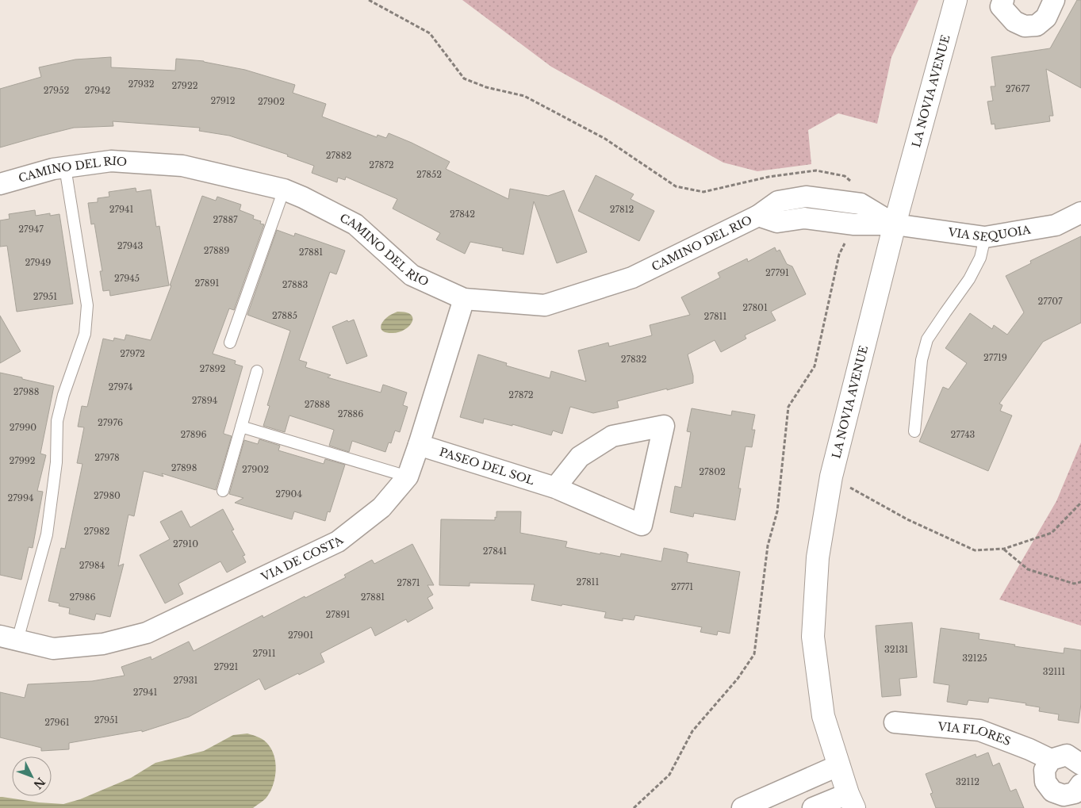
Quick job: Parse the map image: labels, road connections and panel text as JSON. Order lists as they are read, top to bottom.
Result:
{
  "streets": {
    "main road": ["LA NOVIA AVENUE"],
    "street": [
      "CAMINO DEL RIO",
      "VIA SEQUOIA",
      "PASEO DEL SOL",
      "VIA DE COSTA",
      "VIA FLORES"
    ]
  },
  "crossings": [
    ["LA NOVIA AVENUE", "CAMINO DEL RIO"],
    ["LA NOVIA AVENUE", "VIA SEQUOIA"],
    ["CAMINO DEL RIO", "VIA SEQUOIA"],
    ["CAMINO DEL RIO", "VIA DE COSTA"],
    ["PASEO DEL SOL", "VIA DE COSTA"]
  ],
  "house_numbers": [
    "27932",
    "27922",
    "27677",
    "27952",
    "27942",
    "27912",
    "27902",
    "27882",
    "27872",
    "27852",
    "27941",
    "27812",
    "27842",
    "27887",
    "27947",
    "27943",
    "27889",
    "27881",
    "27949",
    "27791",
    "27945",
    "27891",
    "27883",
    "27951",
    "27707",
    "27801",
    "27885",
    "27811",
    "27972",
    "27719",
    "27832",
    "27892",
    "27974",
    "27988",
    "27872",
    "27894",
    "27888",
    "27886",
    "27976",
    "27990",
    "27896",
    "27743",
    "27978",
    "27992",
    "27898",
    "27902",
    "27802",
    "27904",
    "27980",
    "27994",
    "27982",
    "27910",
    "27841",
    "27984",
    "27811",
    "27871",
    "27771",
    "27986",
    "27881",
    "27891",
    "27901",
    "32131",
    "27911",
    "32125",
    "27921",
    "32111",
    "27931",
    "27941",
    "27951",
    "27961",
    "32112"
  ],
  "north": "bottom right"
}
